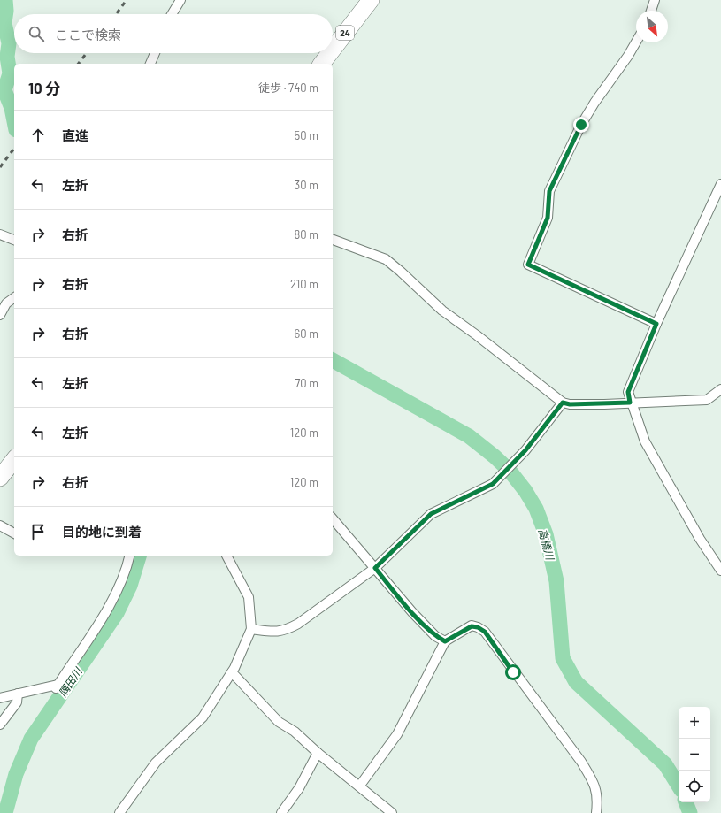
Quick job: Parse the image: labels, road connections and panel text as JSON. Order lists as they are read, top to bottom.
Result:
{
  "streets": {
    "highway": ["24"]
  },
  "water": ["高橋川", "隅田川"],
  "north": "bottom right",
  "page": {
    "search": "ここで検索",
    "heading": ["10 分", "徒歩 · 740 m"],
    "list": [
      ["直進", "50 m"],
      ["左折", "30 m"],
      ["右折", "80 m"],
      ["右折", "210 m"],
      ["右折", "60 m"],
      ["左折", "70 m"],
      ["左折", "120 m"],
      ["右折", "120 m"],
      "目的地に到着"
    ],
    "map_buttons": ["+", "−"]
  }
}
